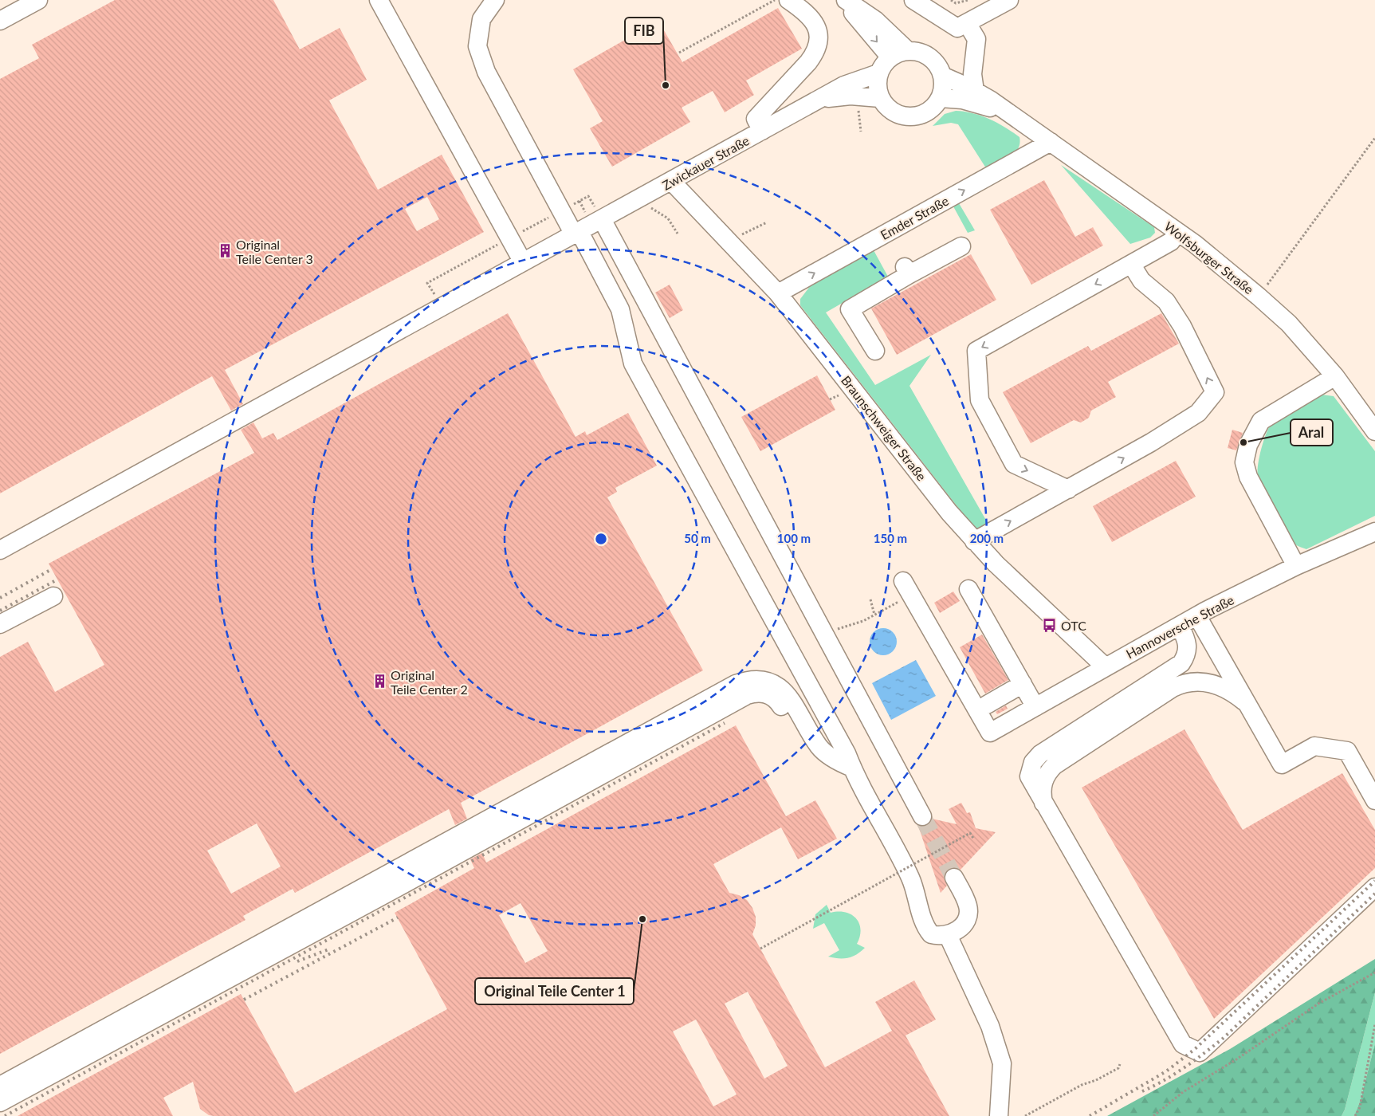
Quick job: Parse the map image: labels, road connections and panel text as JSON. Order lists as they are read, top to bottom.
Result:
{
  "streets": {
    "street": [
      "Zwickauer Straße",
      "Emder Straße",
      "Wolfsburger Straße",
      "Braunschweiger Straße",
      "Hannoversche Straße"
    ]
  },
  "crossings": [
    ["Zwickauer Straße", "Wolfsburger Straße"],
    ["Zwickauer Straße", "Braunschweiger Straße"],
    ["Emder Straße", "Wolfsburger Straße"],
    ["Emder Straße", "Braunschweiger Straße"],
    ["Braunschweiger Straße", "Hannoversche Straße"]
  ],
  "one_way": ["Emder Straße"],
  "places": {
    "other": ["FIB", "Aral", "Original Teile Center 1"],
    "building": ["Original Teile Center 3", "Original Teile Center 2"],
    "bus stop": ["OTC"]
  },
  "rings": [
    "50 m",
    "100 m",
    "150 m",
    "200 m"
  ]
}
